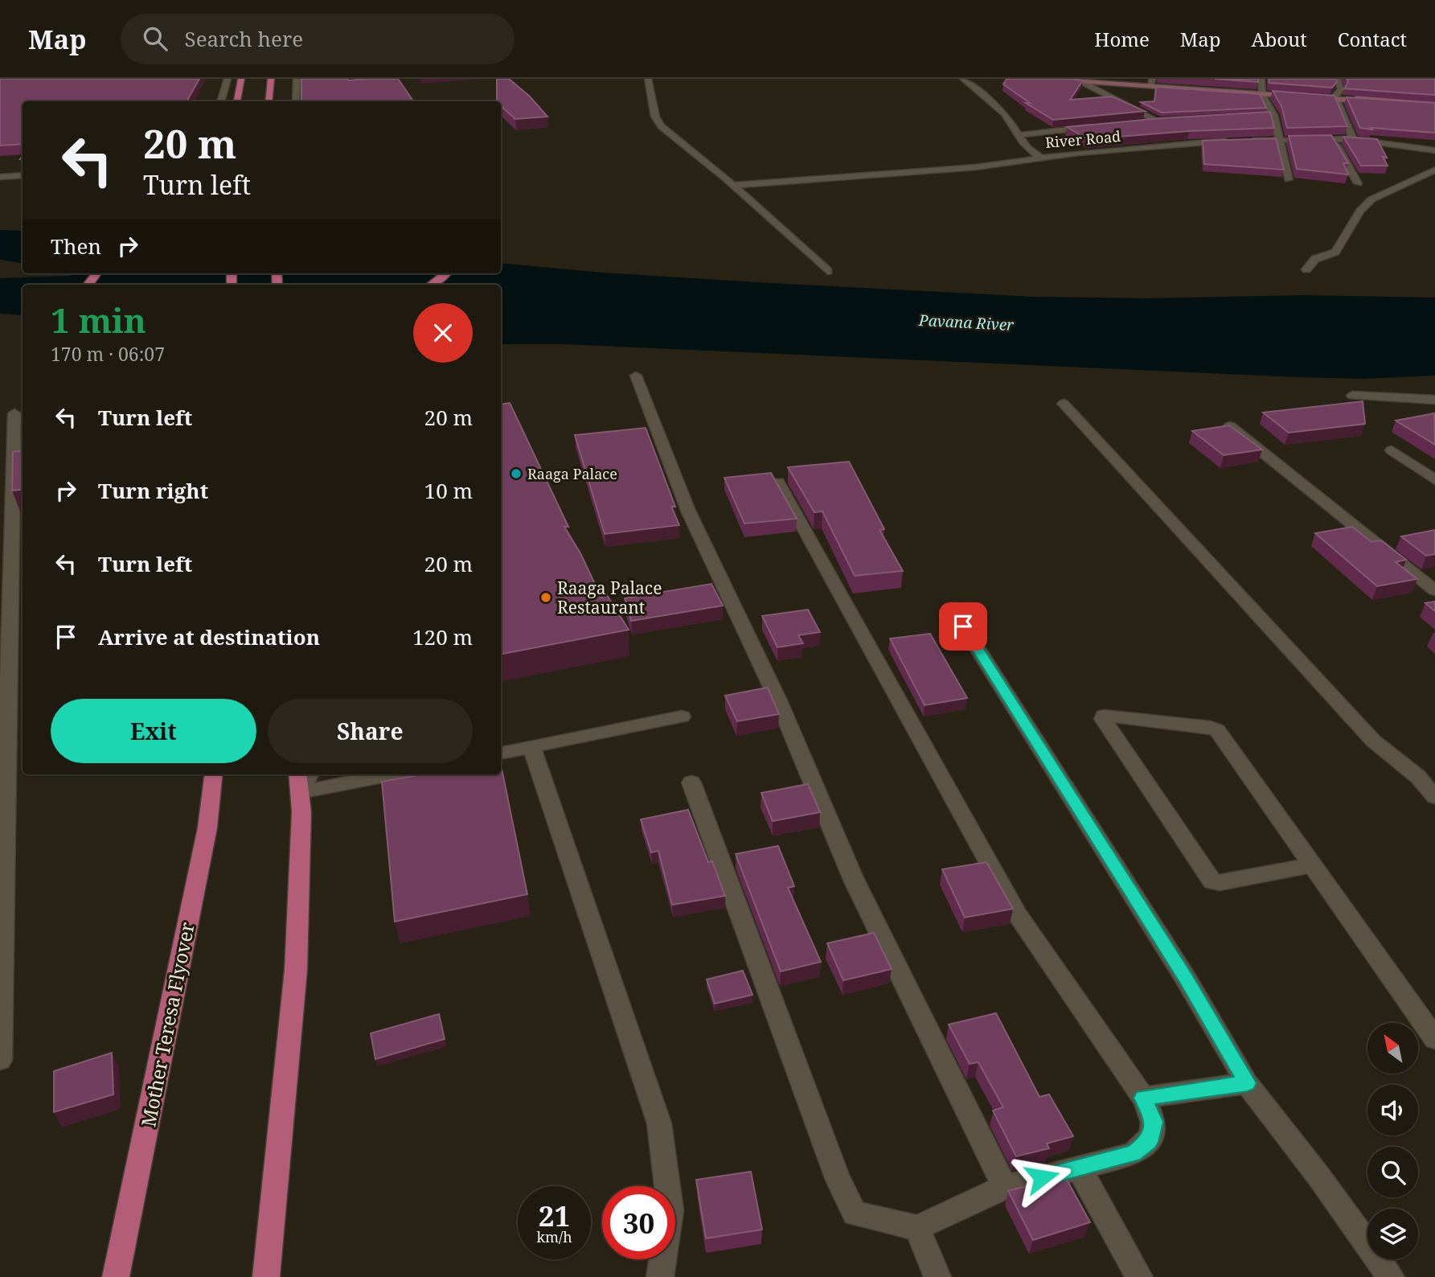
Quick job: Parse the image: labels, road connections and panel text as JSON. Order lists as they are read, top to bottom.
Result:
{
  "streets": {
    "main road": ["Mother Teresa Flyover"],
    "street": ["River Road"]
  },
  "water": ["Pavana River"],
  "places": ["Raaga Palace", "Raaga Palace Restaurant"],
  "north": "top left",
  "page": {
    "header": "Map",
    "search": "Search here",
    "nav": [
      "Home",
      "Map",
      "About",
      "Contact"
    ],
    "turn": ["20 m", "Turn left"],
    "then": "Then",
    "heading": ["1 min", "170 m · 06:07"],
    "list": [
      {
        "name": "Turn left",
        "value": "20 m"
      },
      {
        "name": "Turn right",
        "value": "10 m"
      },
      {
        "name": "Turn left",
        "value": "20 m"
      },
      {
        "name": "Arrive at destination",
        "value": "120 m"
      }
    ],
    "buttons": ["Exit", "Share"],
    "speed": "21 km/h",
    "limit": "30"
  }
}
